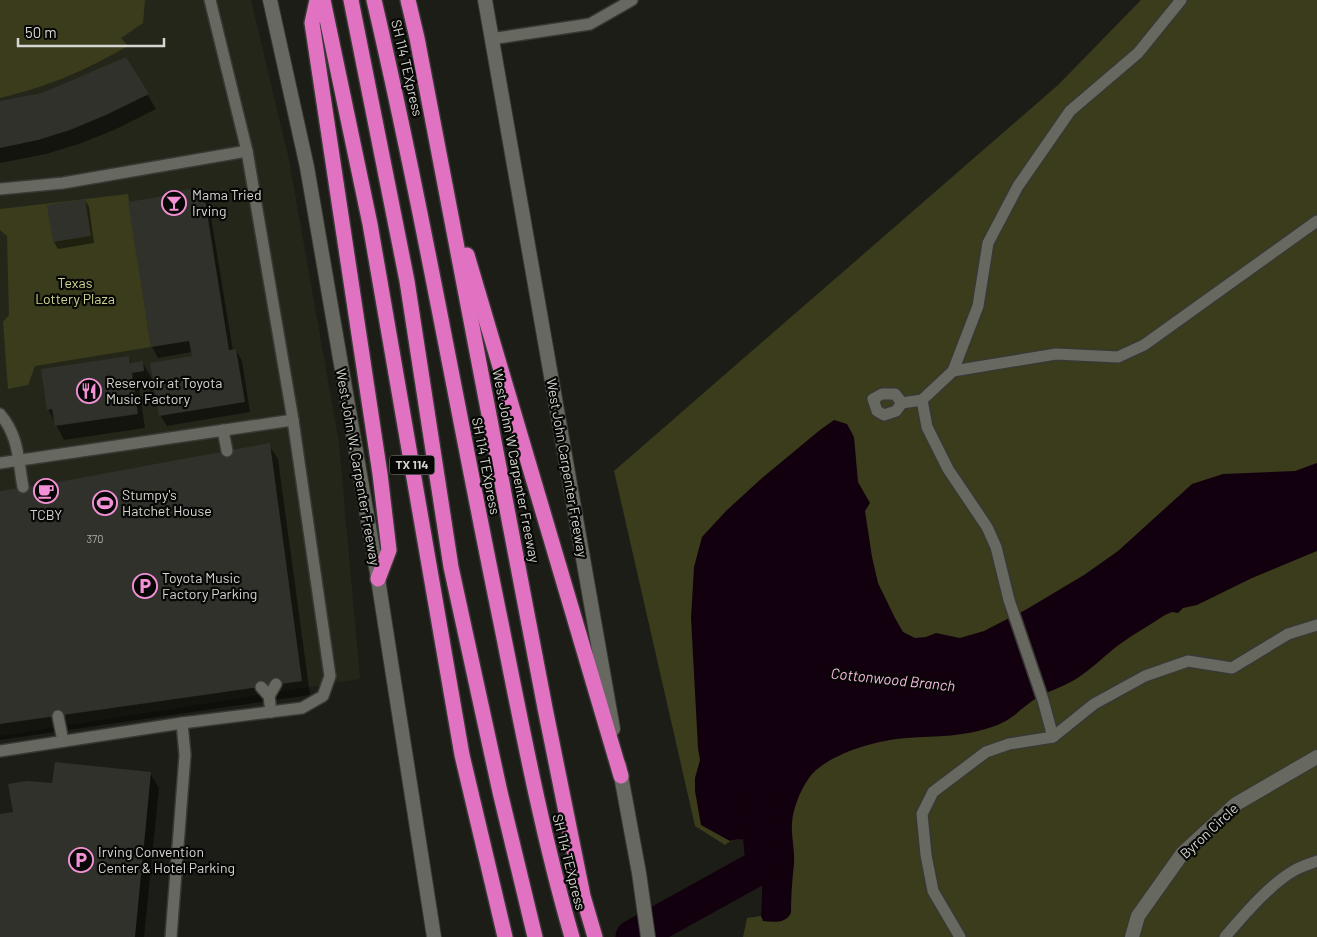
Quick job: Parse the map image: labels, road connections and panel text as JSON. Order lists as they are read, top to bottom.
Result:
{
  "streets": {
    "highway": ["SH 114 TEXpress", "TX 114", "West John W Carpenter Freeway"],
    "main road": ["West John W. Carpenter Freeway", "West John Carpenter Freeway", "Byron Circle"]
  },
  "water": ["Cottonwood Branch"],
  "parks": ["Texas Lottery Plaza"],
  "places": {
    "bar": ["Mama Tried Irving"],
    "restaurant": ["Reservoir at Toyota Music Factory"],
    "cafe": ["TCBY"],
    "sports": ["Stumpy's Hatchet House"],
    "parking": ["Toyota Music Factory Parking", "Irving Convention Center & Hotel Parking"]
  },
  "house_numbers": ["370"],
  "scale_bar": "50 m"
}
